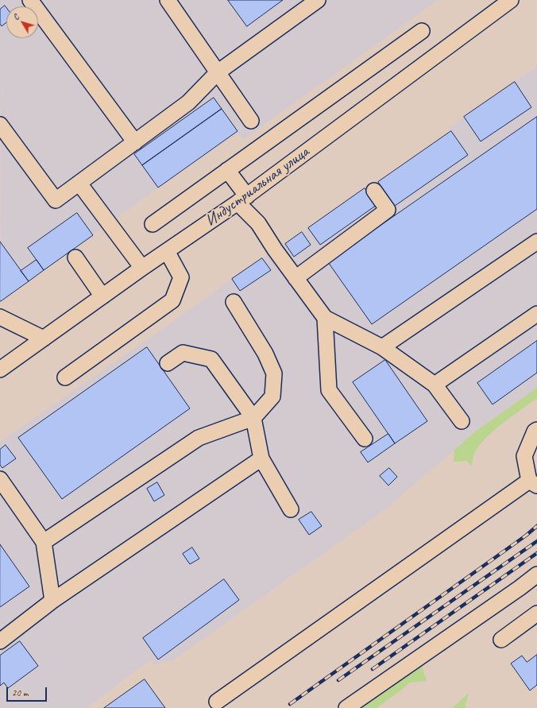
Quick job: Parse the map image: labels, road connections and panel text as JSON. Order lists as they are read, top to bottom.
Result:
{
  "streets": {
    "street": ["Индустриальная улица"]
  },
  "scale_bar": "20 m",
  "north": "top left"
}
